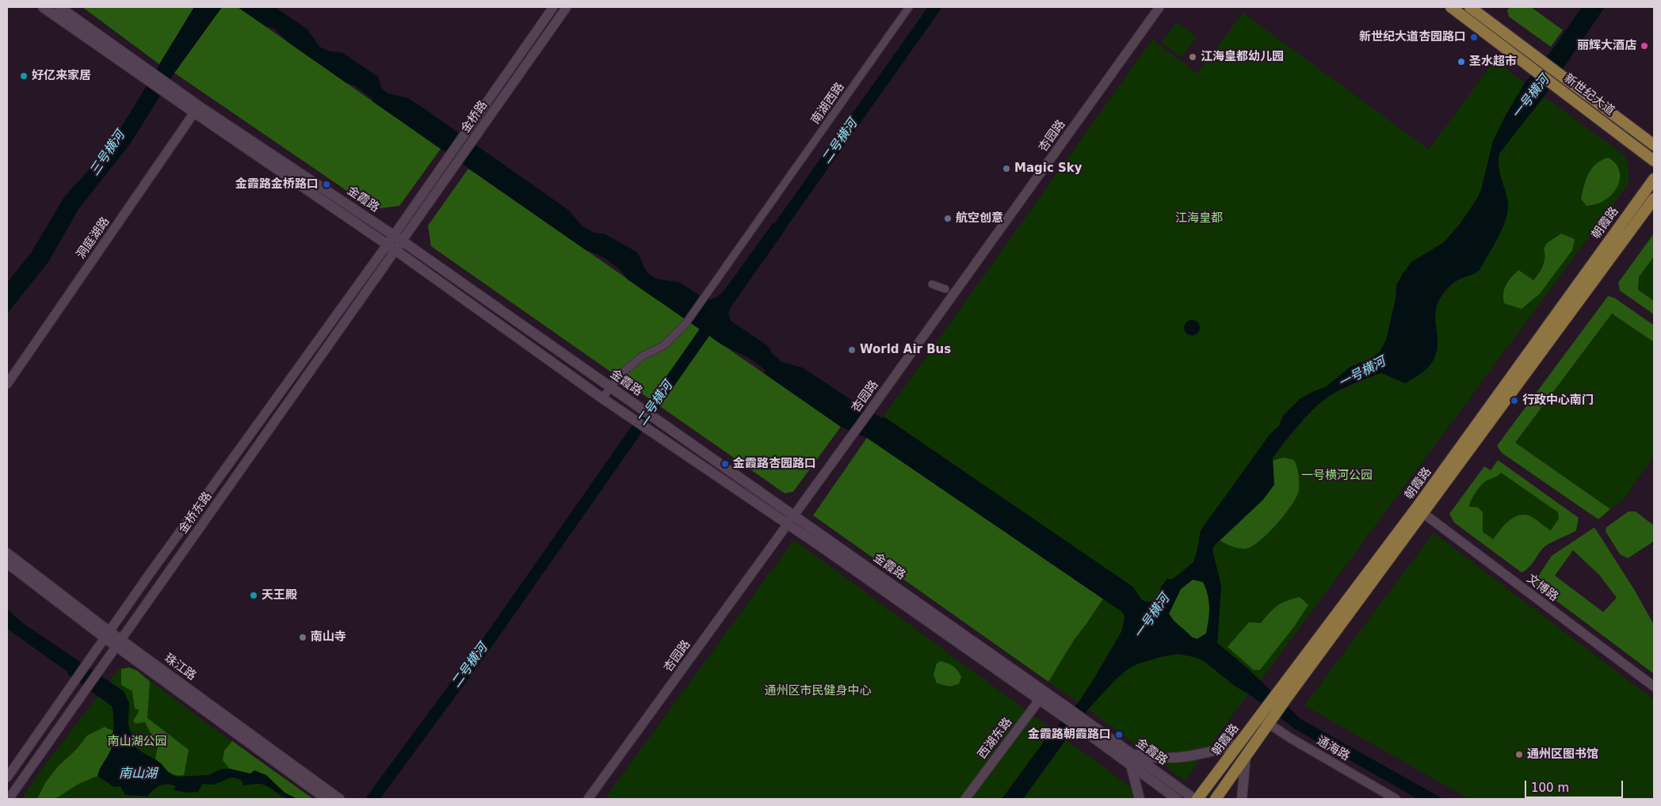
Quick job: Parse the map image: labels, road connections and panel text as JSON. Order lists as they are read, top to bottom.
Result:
{
  "streets": {
    "main road": ["新世纪大道", "金霞路", "朝霞路"],
    "street": [
      "南湖西路",
      "金桥路",
      "杏园路",
      "洞庭湖路",
      "金桥东路",
      "文博路",
      "珠江路",
      "西湖东路",
      "通海路"
    ]
  },
  "crossings": [
    ["南湖西路", "金霞路"],
    ["金桥路", "金霞路"],
    ["金桥路", "金桥东路"],
    ["杏园路", "金霞路"],
    ["金霞路", "洞庭湖路"],
    ["金霞路", "金桥东路"],
    ["金霞路", "西湖东路"],
    ["朝霞路", "文博路"],
    ["朝霞路", "通海路"],
    ["金桥东路", "珠江路"]
  ],
  "water": [
    "一号横河",
    "二号横河",
    "三号横河",
    "南山湖"
  ],
  "parks": [
    "江海皇都",
    "一号横河公园",
    "通州区市民健身中心",
    "南山湖公园"
  ],
  "places": [
    "新世纪大道杏园路口",
    "丽辉大酒店",
    "江海皇都幼儿园",
    "圣水超市",
    "好亿来家居",
    "Magic Sky",
    "金霞路金桥路口",
    "航空创意",
    "World Air Bus",
    "行政中心南门",
    "金霞路杏园路口",
    "天王殿",
    "南山寺",
    "金霞路朝霞路口",
    "通州区图书馆"
  ],
  "scale_bar": "100 m"
}
